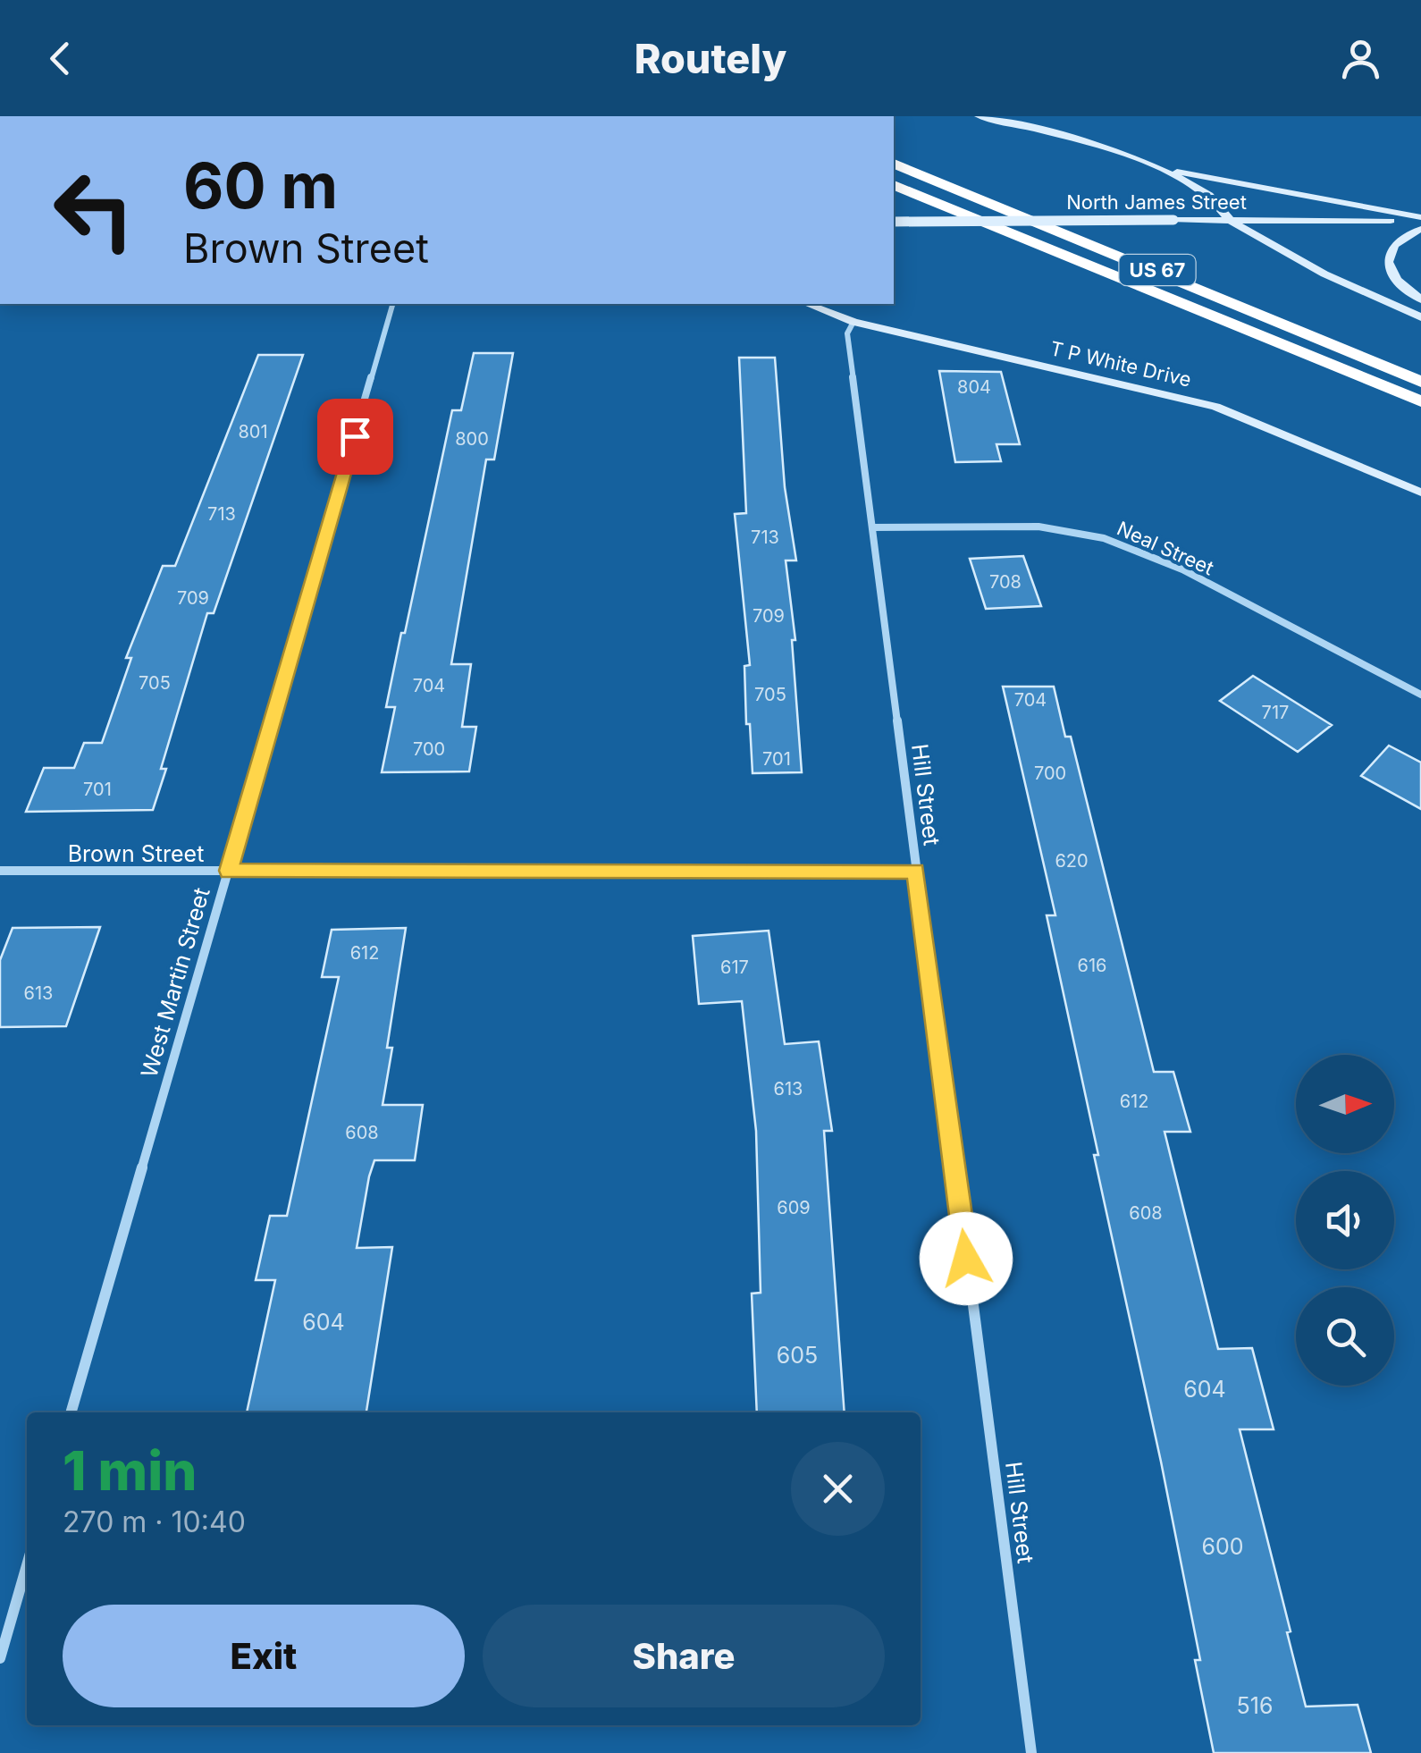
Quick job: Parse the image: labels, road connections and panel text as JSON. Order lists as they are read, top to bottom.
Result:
{
  "streets": {
    "highway": ["US 67"],
    "main road": ["North James Street", "T P White Drive"],
    "street": [
      "Neal Street",
      "Hill Street",
      "Brown Street",
      "West Martin Street"
    ]
  },
  "crossings": [
    ["T P White Drive", "Hill Street"],
    ["Neal Street", "Hill Street"],
    ["Hill Street", "Brown Street"],
    ["Brown Street", "West Martin Street"]
  ],
  "house_numbers": [
    "804",
    "801",
    "800",
    "713",
    "713",
    "708",
    "709",
    "709",
    "705",
    "704",
    "705",
    "704",
    "717",
    "700",
    "701",
    "700",
    "701",
    "620",
    "612",
    "616",
    "617",
    "613",
    "613",
    "612",
    "608",
    "609",
    "608",
    "604",
    "605",
    "604",
    "600",
    "516"
  ],
  "north": "right",
  "page": {
    "header": "Routely",
    "turn": ["60 m", "Brown Street"],
    "heading": ["1 min", "270 m · 10:40"],
    "buttons": ["Exit", "Share"]
  }
}
